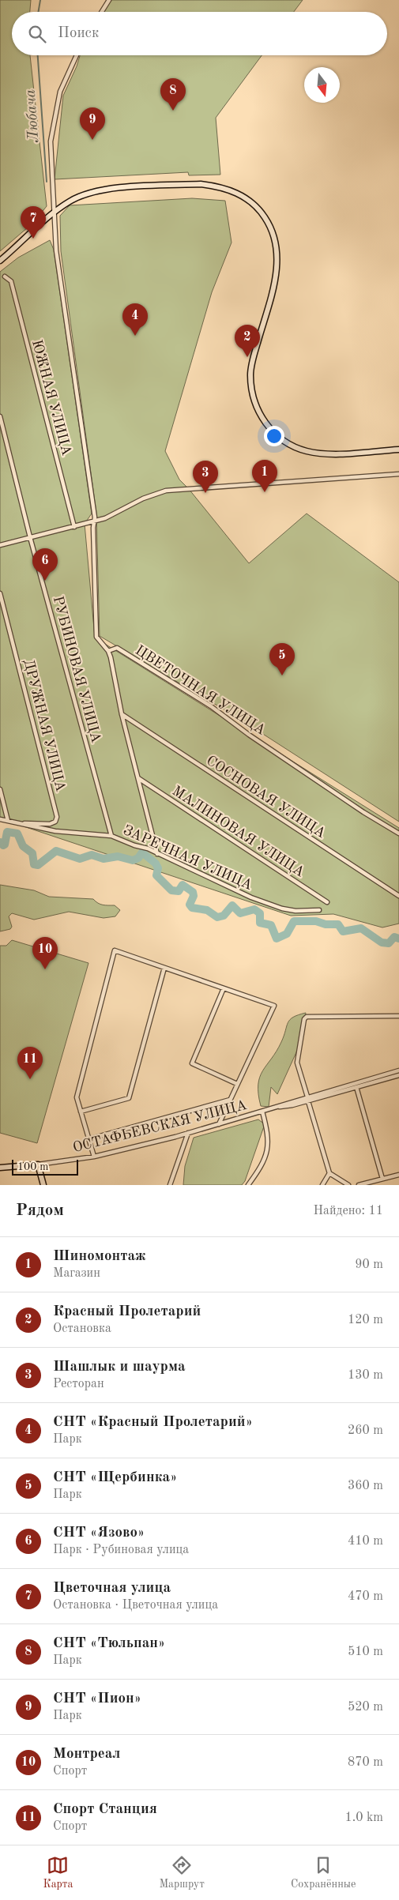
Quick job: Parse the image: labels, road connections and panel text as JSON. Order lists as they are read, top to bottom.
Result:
{
  "streets": {
    "main road": ["ОСТАФЬЕВСКАЯ УЛИЦА"],
    "street": [
      "ЮЖНАЯ УЛИЦА",
      "РУБИНОВАЯ УЛИЦА",
      "ЦВЕТОЧНАЯ УЛИЦА",
      "ДРУЖНАЯ УЛИЦА",
      "СОСНОВАЯ УЛИЦА",
      "МАЛИНОВАЯ УЛИЦА",
      "ЗАРЕЧНАЯ УЛИЦА"
    ]
  },
  "crossings": [
    ["РУБИНОВАЯ УЛИЦА", "ЗАРЕЧНАЯ УЛИЦА"],
    ["ДРУЖНАЯ УЛИЦА", "ЗАРЕЧНАЯ УЛИЦА"]
  ],
  "water": ["Любача"],
  "scale_bar": "100 m",
  "north": "bottom",
  "page": {
    "search": "Поиск",
    "pins": [
      "8",
      "9",
      "7",
      "4",
      "2",
      "1",
      "3",
      "6",
      "5",
      "10",
      "11"
    ],
    "scale": "100 m",
    "heading": ["Рядом", "Найдено: 11"],
    "list": [
      {
        "mark": "1",
        "name": "Шиномонтаж",
        "note": "Магазин",
        "value": "90 m"
      },
      {
        "mark": "2",
        "name": "Красный Пролетарий",
        "note": "Остановка",
        "value": "120 m"
      },
      {
        "mark": "3",
        "name": "Шашлык и шаурма",
        "note": "Ресторан",
        "value": "130 m"
      },
      {
        "mark": "4",
        "name": "СНТ «Красный Пролетарий»",
        "note": "Парк",
        "value": "260 m"
      },
      {
        "mark": "5",
        "name": "СНТ «Щербинка»",
        "note": "Парк",
        "value": "360 m"
      },
      {
        "mark": "6",
        "name": "СНТ «Язово»",
        "note": "Парк · Рубиновая улица",
        "value": "410 m"
      },
      {
        "mark": "7",
        "name": "Цветочная улица",
        "note": "Остановка · Цветочная улица",
        "value": "470 m"
      },
      {
        "mark": "8",
        "name": "СНТ «Тюльпан»",
        "note": "Парк",
        "value": "510 m"
      },
      {
        "mark": "9",
        "name": "СНТ «Пион»",
        "note": "Парк",
        "value": "520 m"
      },
      {
        "mark": "10",
        "name": "Монтреал",
        "note": "Спорт",
        "value": "870 m"
      },
      {
        "mark": "11",
        "name": "Спорт Станция",
        "note": "Спорт",
        "value": "1.0 km"
      }
    ],
    "nav": ["Карта", "Маршрут", "Сохранённые"]
  }
}
